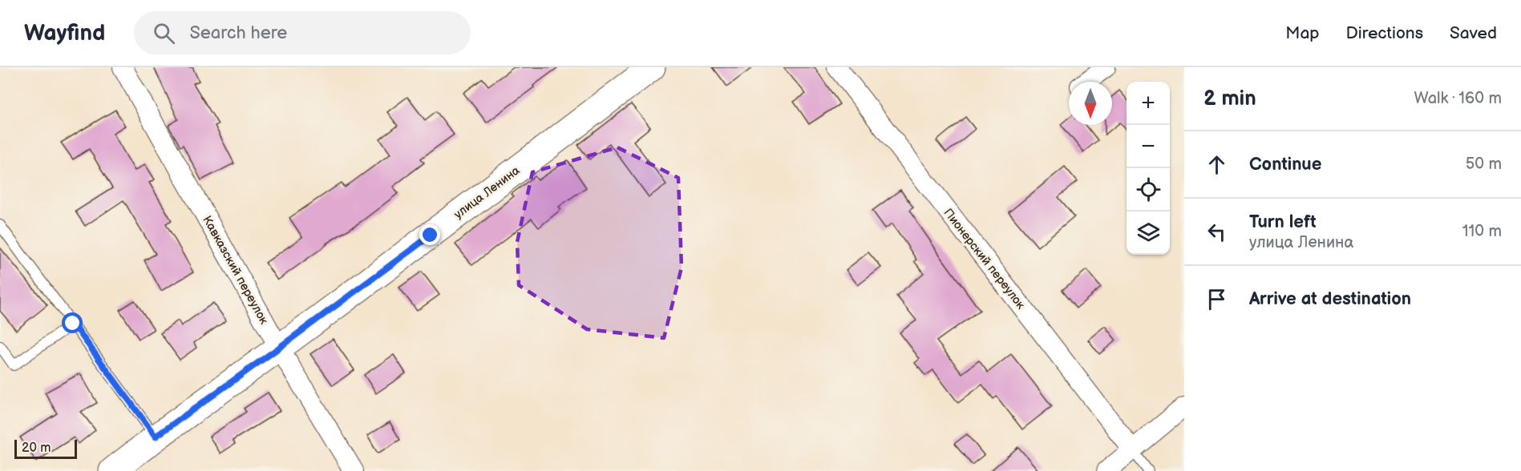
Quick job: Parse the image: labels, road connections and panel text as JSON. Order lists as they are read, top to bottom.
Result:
{
  "streets": {
    "street": ["улица Ленина", "Пионерский переулок", "Кавказский переулок"]
  },
  "crossings": [
    ["улица Ленина", "Кавказский переулок"]
  ],
  "scale_bar": "20 m",
  "north": "bottom",
  "page": {
    "header": "Wayfind",
    "search": "Search here",
    "nav": ["Map", "Directions", "Saved"],
    "heading": ["2 min", "Walk · 160 m"],
    "map_buttons": ["+", "−"],
    "list": [
      ["Continue", "50 m"],
      ["Turn left", "улица Ленина", "110 m"],
      "Arrive at destination"
    ],
    "scale": "20 m"
  }
}
